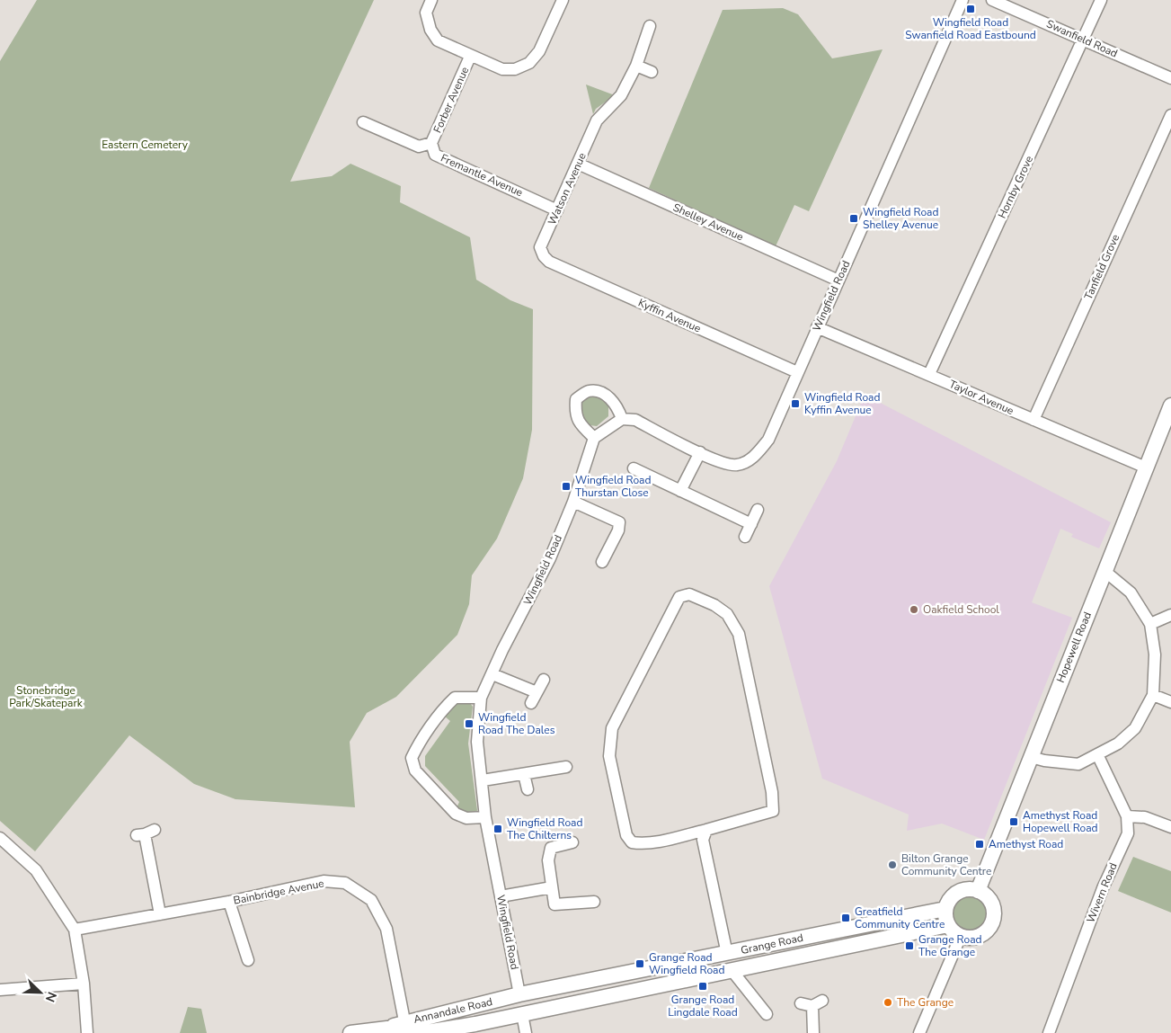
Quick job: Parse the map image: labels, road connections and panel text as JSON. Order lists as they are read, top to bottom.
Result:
{
  "streets": {
    "street": [
      "Swanfield Road",
      "Forber Avenue",
      "Fremantle Avenue",
      "Hornby Grove",
      "Watson Avenue",
      "Shelley Avenue",
      "Tanfield Grove",
      "Wingfield Road",
      "Kyffin Avenue",
      "Taylor Avenue",
      "Hopewell Road",
      "Bainbridge Avenue",
      "Wivern Road",
      "Grange Road",
      "Annandale Road"
    ]
  },
  "crossings": [
    ["Swanfield Road", "Hornby Grove"],
    ["Forber Avenue", "Fremantle Avenue"],
    ["Fremantle Avenue", "Watson Avenue"],
    ["Hornby Grove", "Taylor Avenue"],
    ["Watson Avenue", "Shelley Avenue"],
    ["Watson Avenue", "Kyffin Avenue"],
    ["Shelley Avenue", "Wingfield Road"],
    ["Tanfield Grove", "Taylor Avenue"],
    ["Wingfield Road", "Kyffin Avenue"],
    ["Wingfield Road", "Taylor Avenue"],
    ["Wingfield Road", "Grange Road"],
    ["Wingfield Road", "Annandale Road"],
    ["Taylor Avenue", "Hopewell Road"],
    ["Hopewell Road", "Grange Road"],
    ["Bainbridge Avenue", "Annandale Road"],
    ["Grange Road", "Annandale Road"]
  ],
  "parks": ["Eastern Cemetery", "Stonebridge Park/Skatepark"],
  "places": {
    "transit": [
      "Wingfield Road Swanfield Road Eastbound",
      "Wingfield Road Shelley Avenue",
      "Wingfield Road Kyffin Avenue",
      "Wingfield Road Thurstan Close",
      "Wingfield Road The Dales",
      "Amethyst Road Hopewell Road",
      "Wingfield Road The Chilterns",
      "Amethyst Road",
      "Greatfield Community Centre",
      "Grange Road The Grange",
      "Grange Road Wingfield Road",
      "Grange Road Lingdale Road"
    ],
    "other": ["Oakfield School", "Bilton Grange Community Centre", "The Grange"]
  },
  "north": "bottom right"
}
